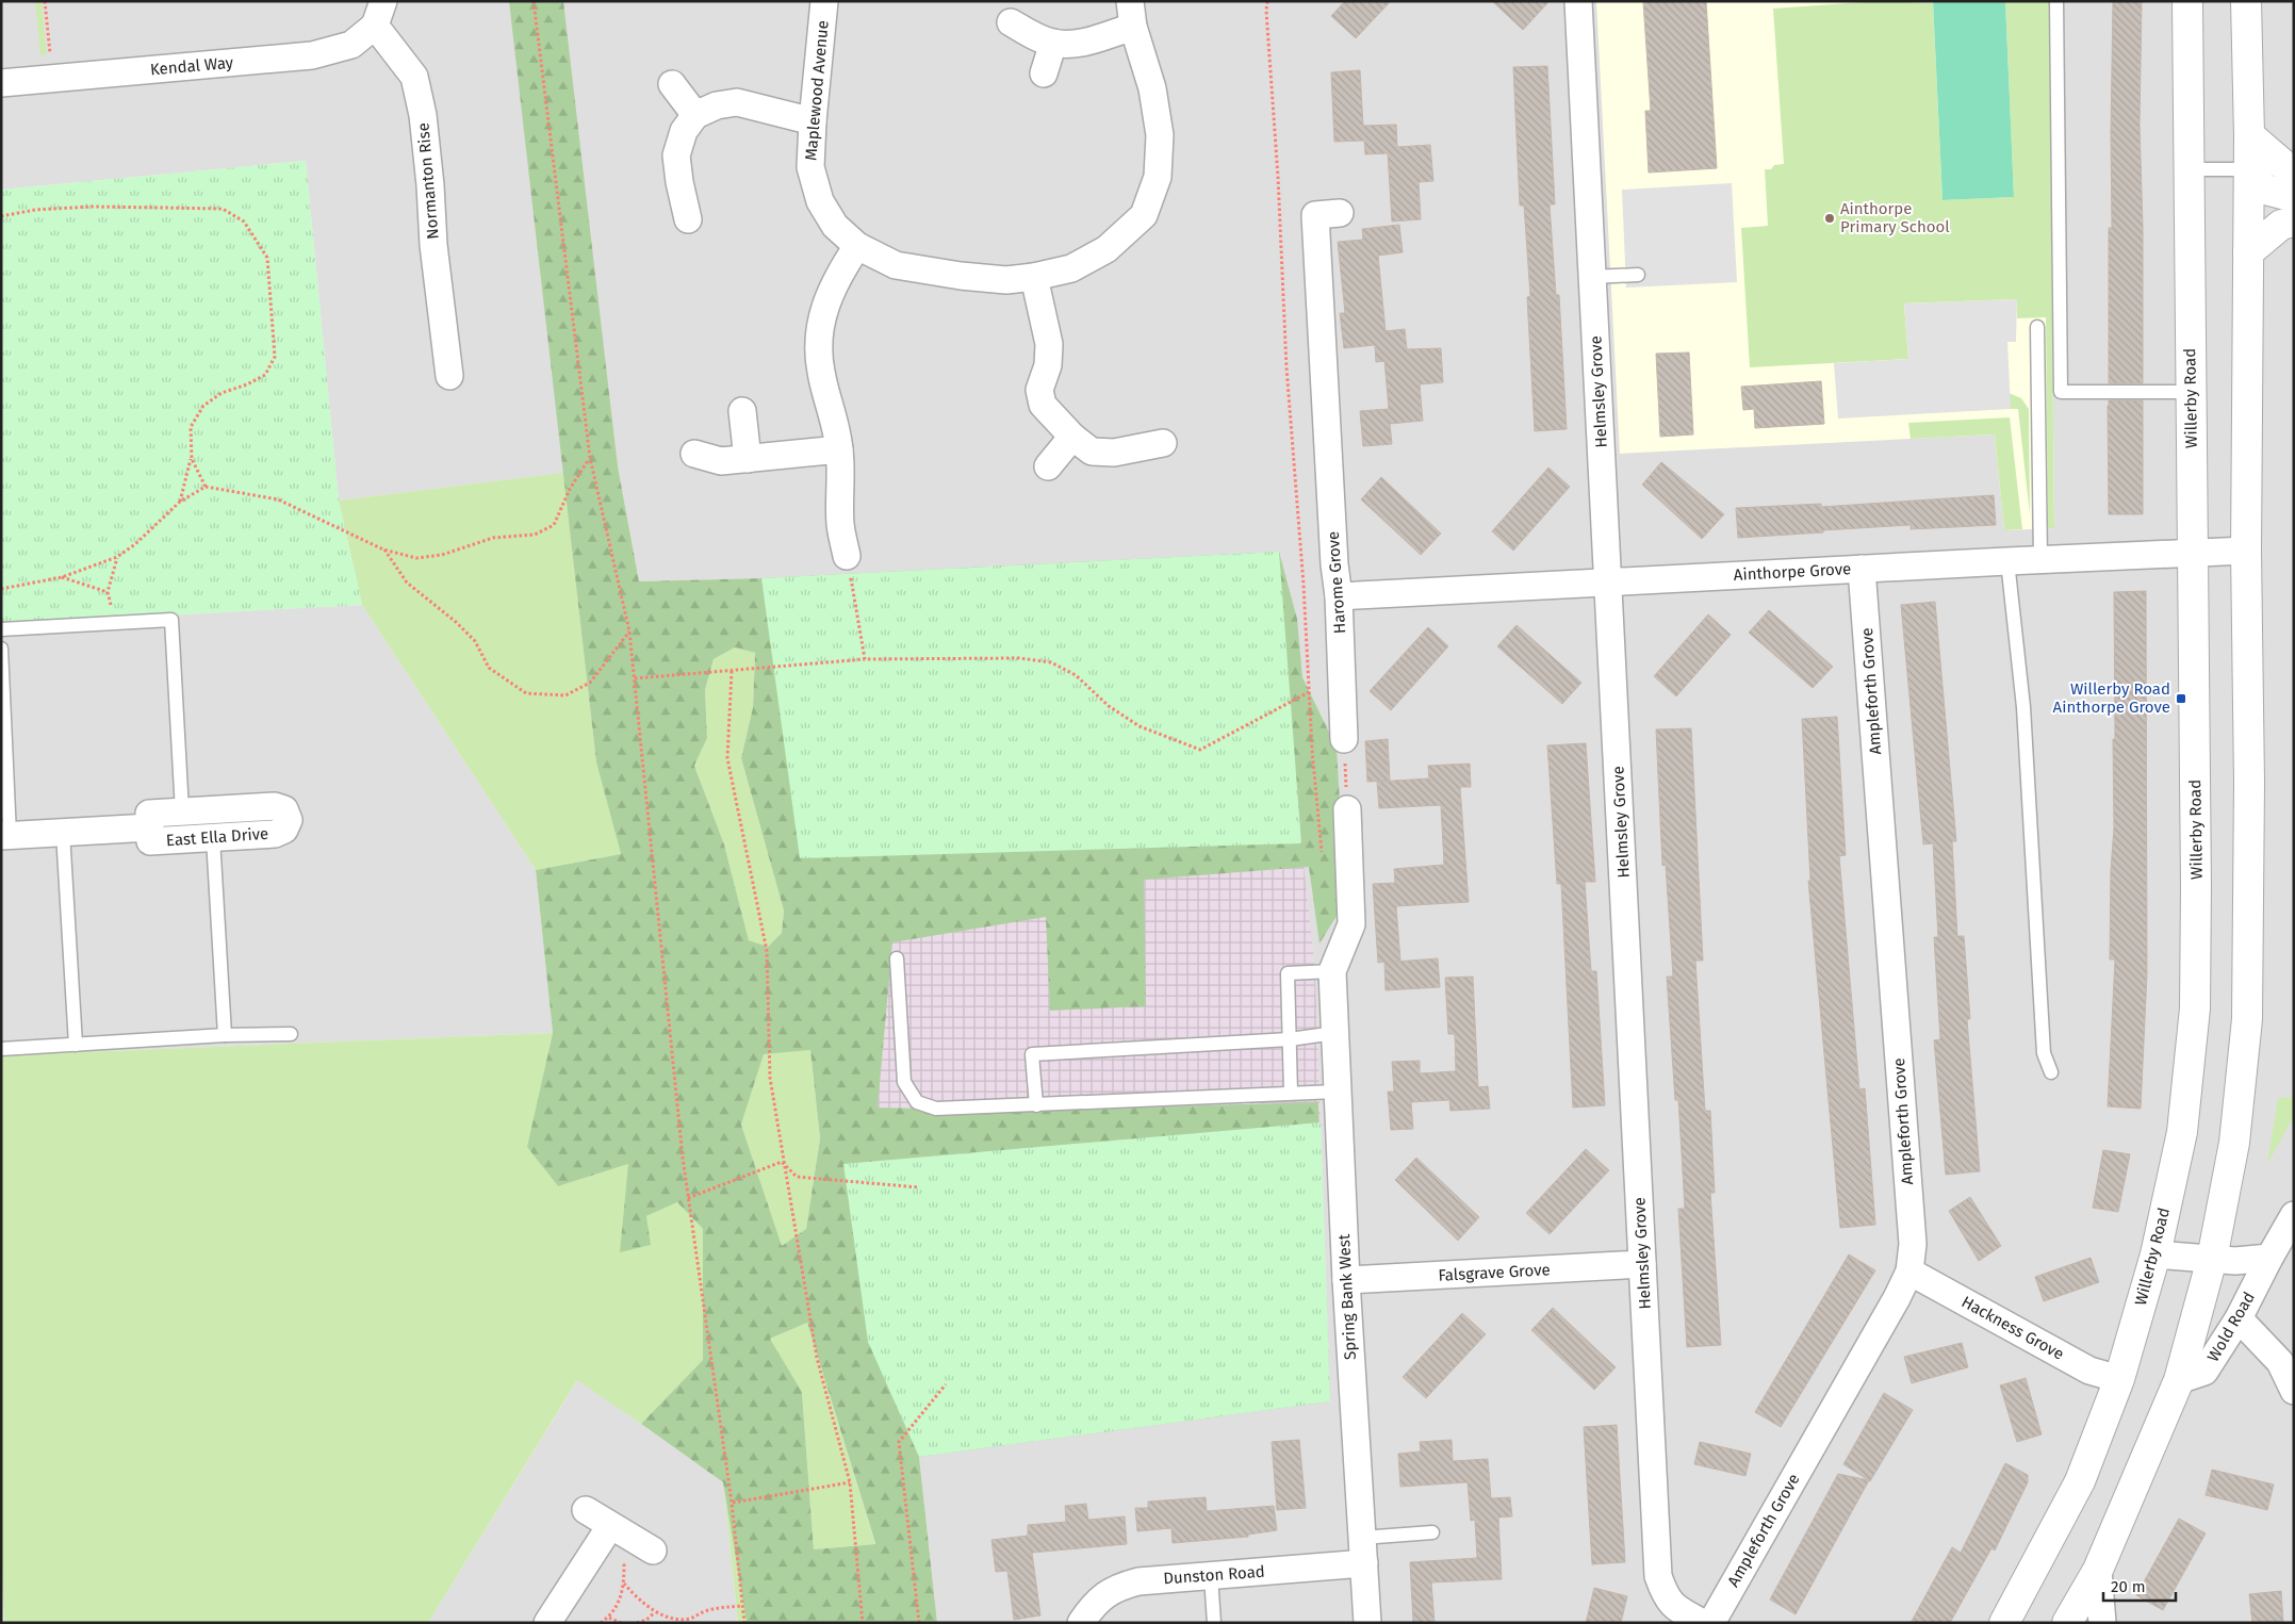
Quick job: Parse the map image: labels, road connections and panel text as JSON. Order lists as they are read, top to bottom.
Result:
{
  "streets": {
    "street": [
      "Kendal Way",
      "Maplewood Avenue",
      "Normanton Rise",
      "Helmsley Grove",
      "Willerby Road",
      "Ainthorpe Grove",
      "Harome Grove",
      "Ampleforth Grove",
      "East Ella Drive",
      "Falsgrave Grove",
      "Spring Bank West",
      "Wold Road",
      "Hackness Grove",
      "Dunston Road"
    ]
  },
  "crossings": [
    ["Kendal Way", "Normanton Rise"],
    ["Helmsley Grove", "Ainthorpe Grove"],
    ["Helmsley Grove", "Falsgrave Grove"],
    ["Willerby Road", "Ainthorpe Grove"],
    ["Willerby Road", "Hackness Grove"],
    ["Ainthorpe Grove", "Harome Grove"],
    ["Ainthorpe Grove", "Ampleforth Grove"],
    ["Ampleforth Grove", "Hackness Grove"],
    ["Falsgrave Grove", "Spring Bank West"],
    ["Spring Bank West", "Dunston Road"]
  ],
  "places": {
    "other": ["Ainthorpe Primary School"],
    "transit": ["Willerby Road Ainthorpe Grove"]
  },
  "scale_bar": "20 m"
}
